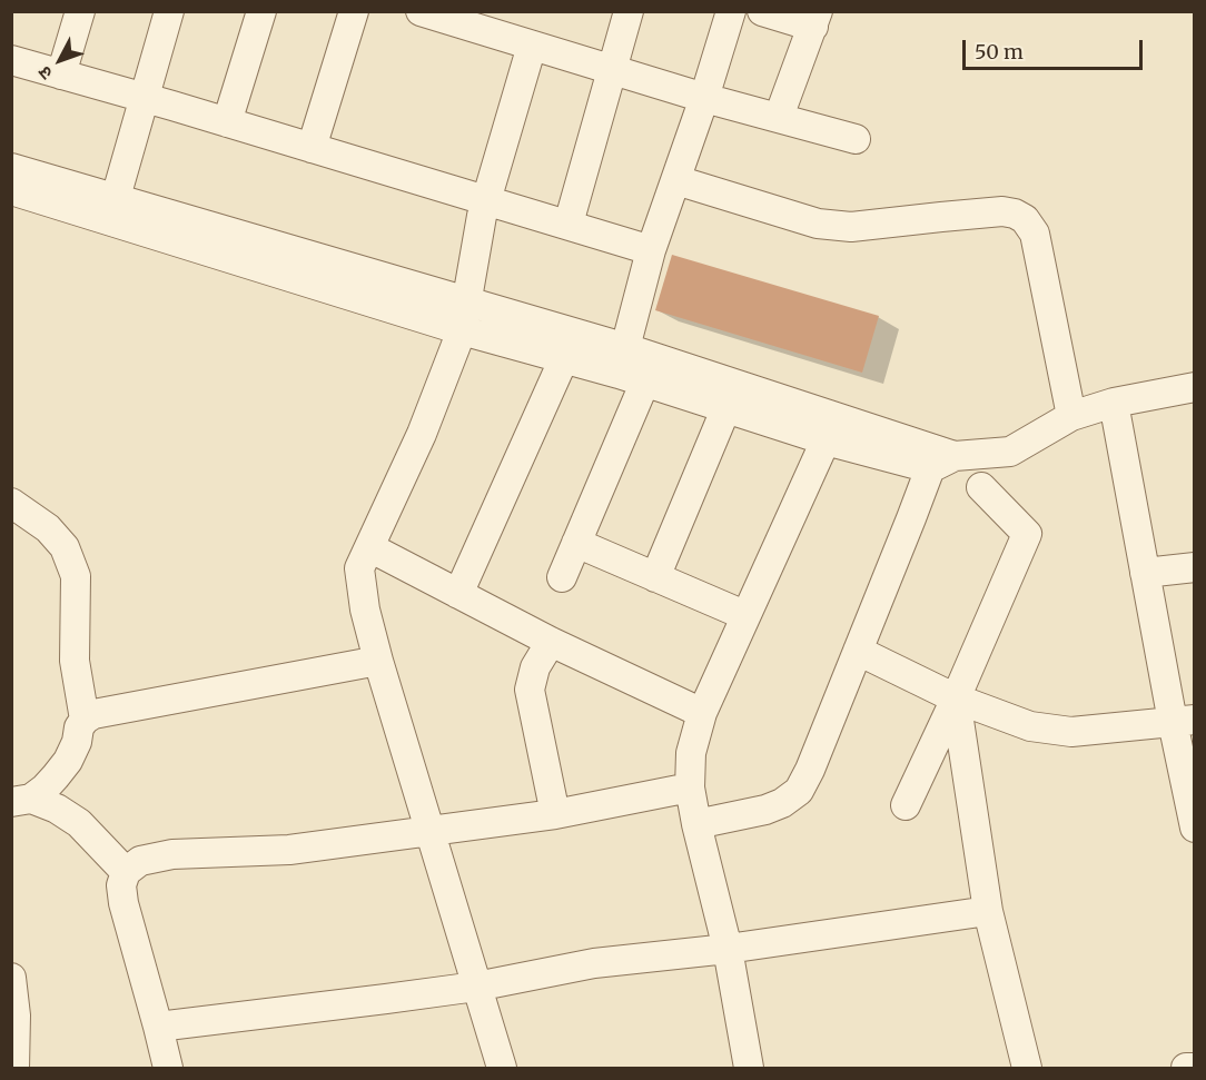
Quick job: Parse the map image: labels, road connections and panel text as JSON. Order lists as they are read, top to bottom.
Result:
{
  "scale_bar": "50 m",
  "north": "bottom left"
}
